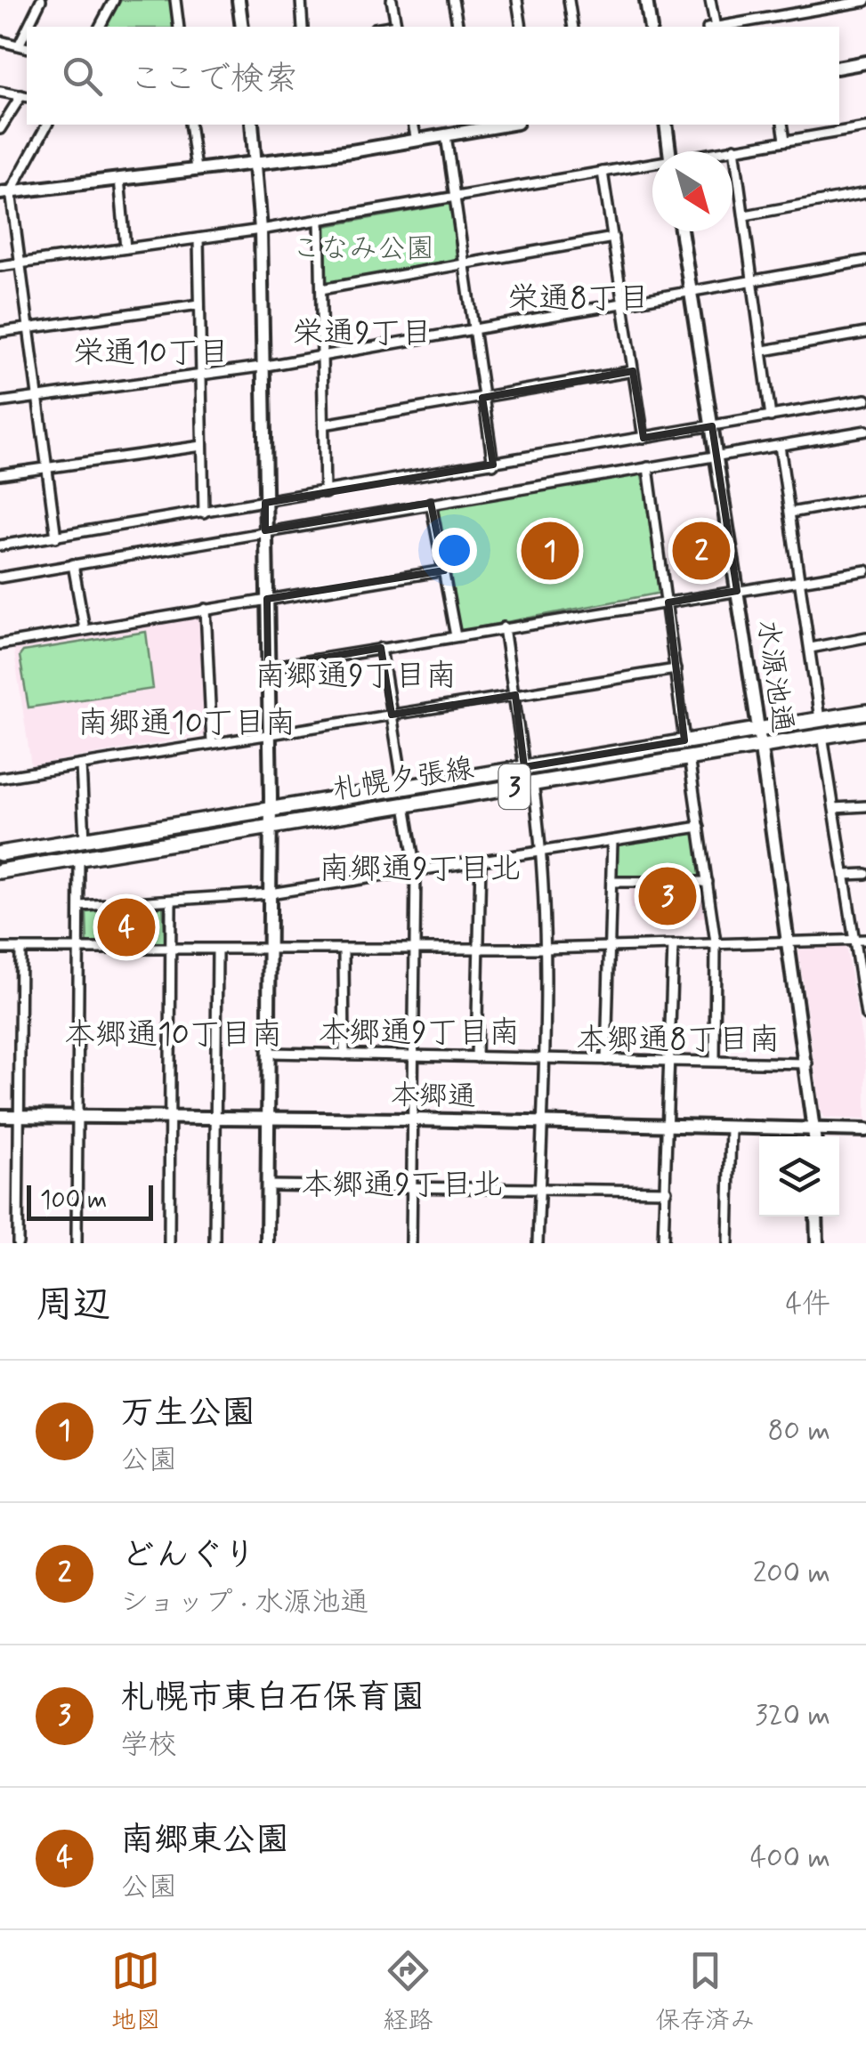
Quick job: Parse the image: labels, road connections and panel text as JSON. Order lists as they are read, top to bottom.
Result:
{
  "streets": {
    "main road": ["札幌夕張線", "3"],
    "street": ["水源池通", "本郷通"]
  },
  "crossings": [
    ["水源池通", "札幌夕張線"],
    ["水源池通", "本郷通"]
  ],
  "districts": [
    "栄通8丁目",
    "栄通9丁目",
    "栄通10丁目",
    "南郷通9丁目南",
    "南郷通10丁目南",
    "南郷通9丁目北",
    "本郷通9丁目南",
    "本郷通10丁目南",
    "本郷通8丁目南",
    "本郷通9丁目北"
  ],
  "parks": ["こなみ公園"],
  "scale_bar": "100 m",
  "north": "bottom right",
  "page": {
    "search": "ここで検索",
    "pins": [
      "1",
      "2",
      "3",
      "4"
    ],
    "scale": "100 m",
    "heading": ["周辺", "4件"],
    "list": [
      {
        "mark": "1",
        "name": "万生公園",
        "note": "公園",
        "value": "80 m"
      },
      {
        "mark": "2",
        "name": "どんぐり",
        "note": "ショップ · 水源池通",
        "value": "200 m"
      },
      {
        "mark": "3",
        "name": "札幌市東白石保育園",
        "note": "学校",
        "value": "320 m"
      },
      {
        "mark": "4",
        "name": "南郷東公園",
        "note": "公園",
        "value": "400 m"
      }
    ],
    "nav": ["地図", "経路", "保存済み"]
  }
}
